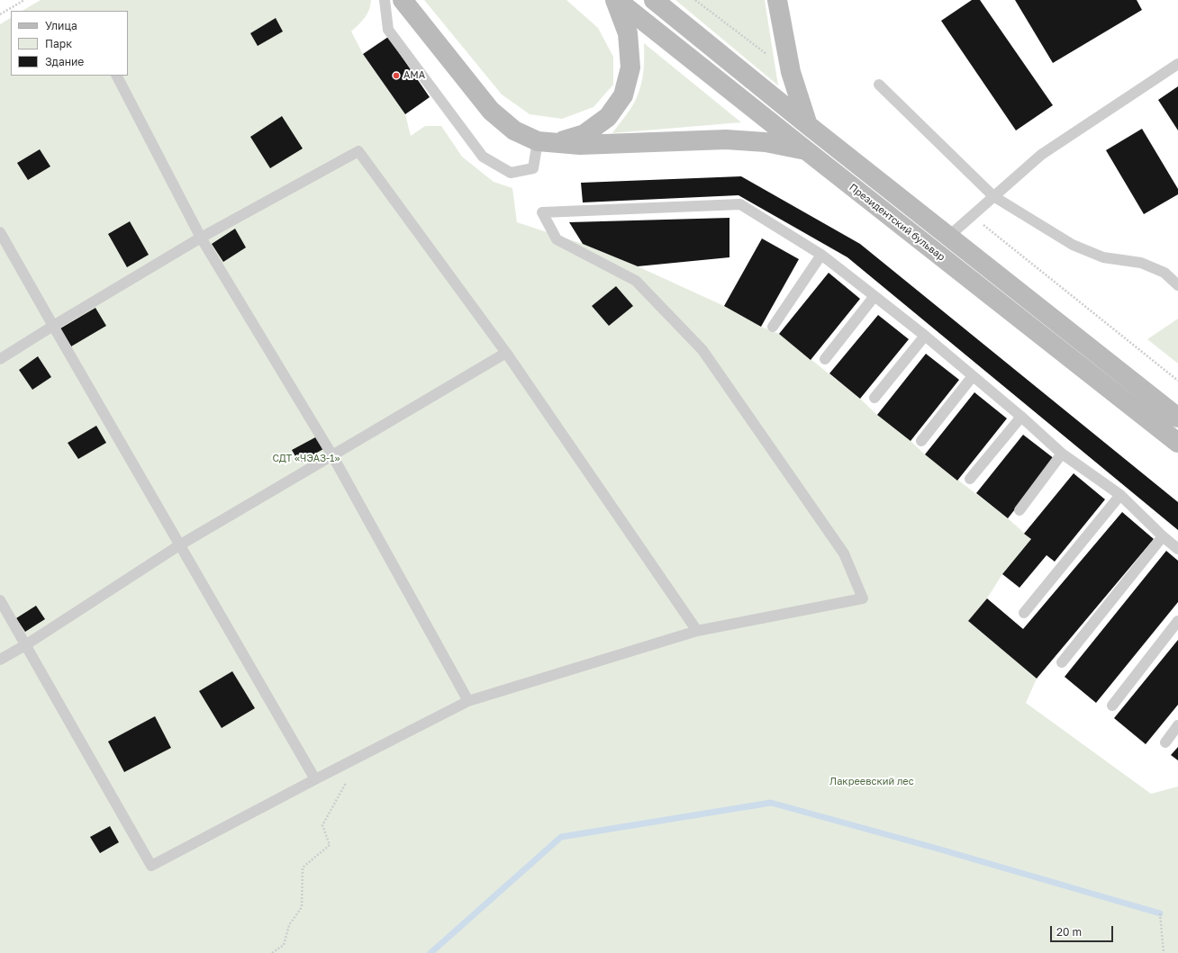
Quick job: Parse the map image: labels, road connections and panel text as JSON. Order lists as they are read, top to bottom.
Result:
{
  "streets": {
    "main road": ["Президентский бульвар"]
  },
  "parks": ["СДТ «ЧЭАЗ-1»", "Лакреевский лес"],
  "places": ["АМА"],
  "legend": ["Улица", "Парк", "Здание"],
  "scale_bar": "20 m"
}
